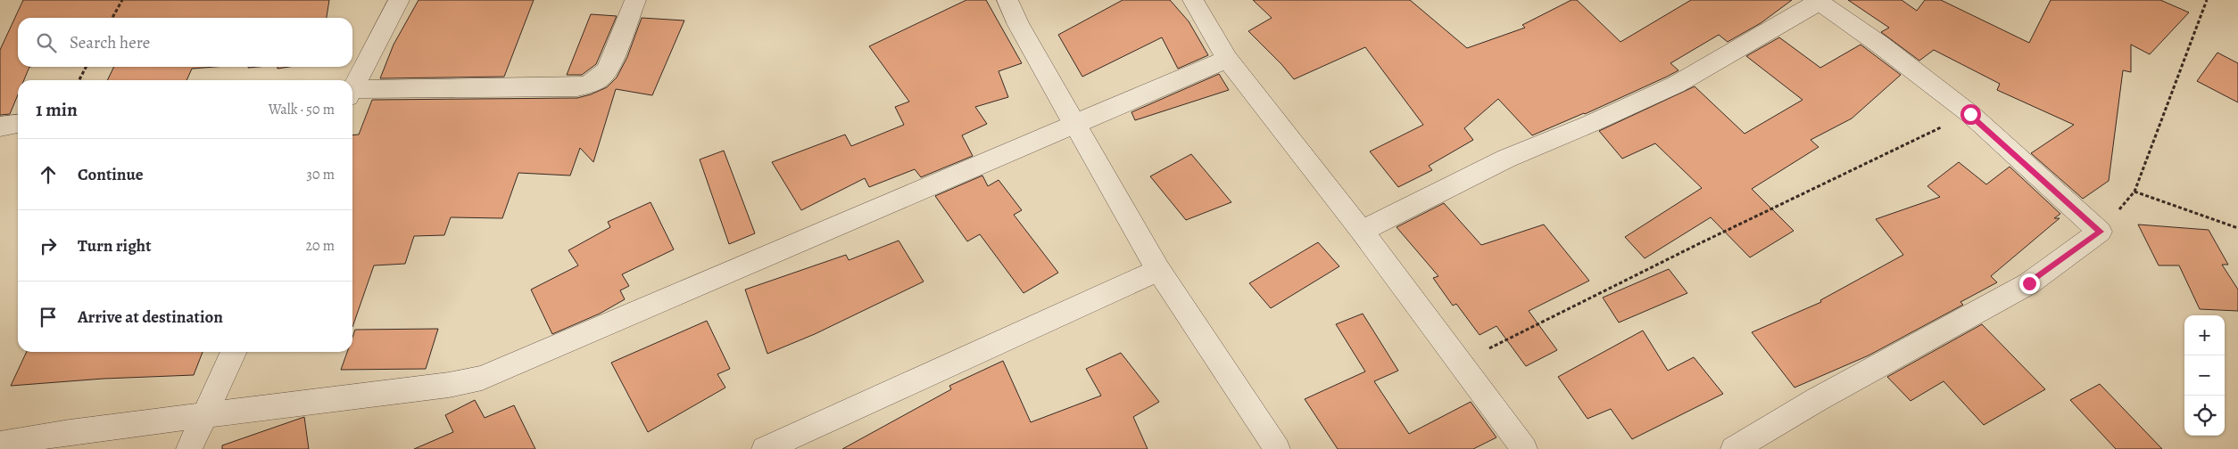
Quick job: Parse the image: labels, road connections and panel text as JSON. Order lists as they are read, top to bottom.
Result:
{
  "page": {
    "search": "Search here",
    "heading": ["1 min", "Walk · 50 m"],
    "list": [
      ["Continue", "30 m"],
      ["Turn right", "20 m"],
      "Arrive at destination"
    ],
    "map_buttons": ["+", "−"]
  }
}
